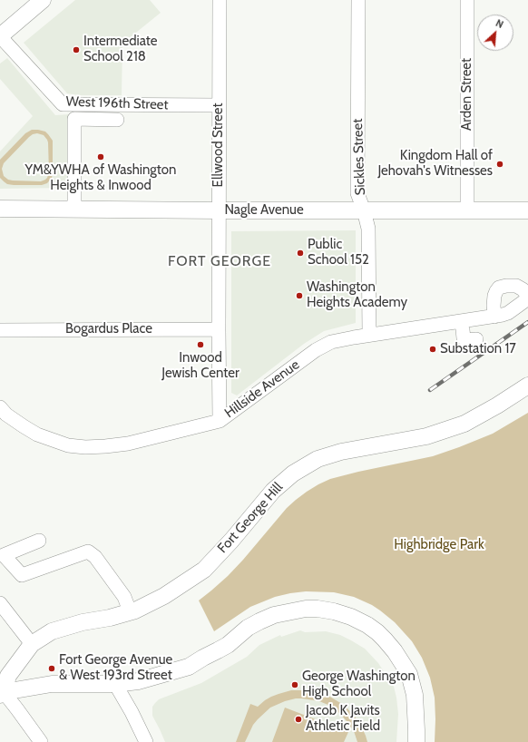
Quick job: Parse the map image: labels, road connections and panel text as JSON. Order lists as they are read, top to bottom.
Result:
{
  "streets": {
    "main road": ["Nagle Avenue", "Fort George Hill"],
    "street": [
      "Arden Street",
      "West 196th Street",
      "Ellwood Street",
      "Sickles Street",
      "Bogardus Place",
      "Hillside Avenue"
    ]
  },
  "crossings": [
    ["Arden Street", "Nagle Avenue"],
    ["West 196th Street", "Ellwood Street"],
    ["Ellwood Street", "Nagle Avenue"],
    ["Ellwood Street", "Bogardus Place"],
    ["Ellwood Street", "Hillside Avenue"],
    ["Sickles Street", "Nagle Avenue"],
    ["Sickles Street", "Hillside Avenue"]
  ],
  "districts": ["FORT GEORGE"],
  "parks": ["Highbridge Park"],
  "places": [
    "Intermediate School 218",
    "YM&YWHA of Washington Heights & Inwood",
    "Kingdom Hall of Jehovah's Witnesses",
    "Public School 152",
    "Washington Heights Academy",
    "Inwood Jewish Center",
    "Substation 17",
    "Fort George Avenue & West 193rd Street",
    "George Washington High School",
    "Jacob K Javits Athletic Field"
  ],
  "north": "top right"
}
